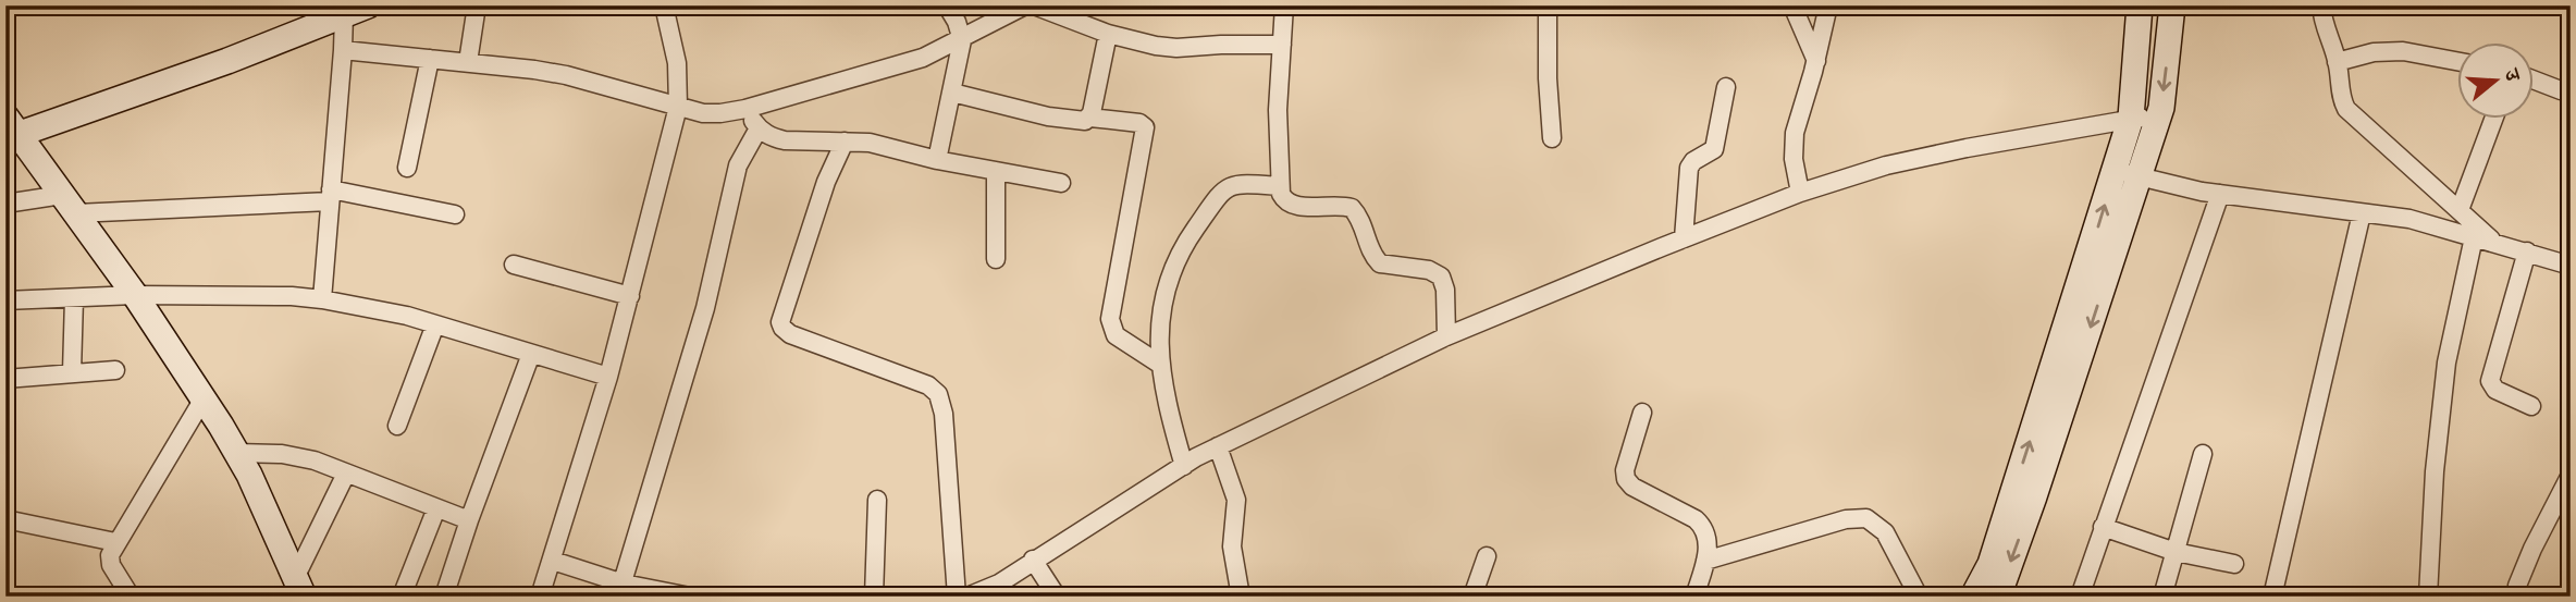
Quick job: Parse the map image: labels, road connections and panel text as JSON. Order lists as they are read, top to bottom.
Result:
{
  "north": "right"
}
